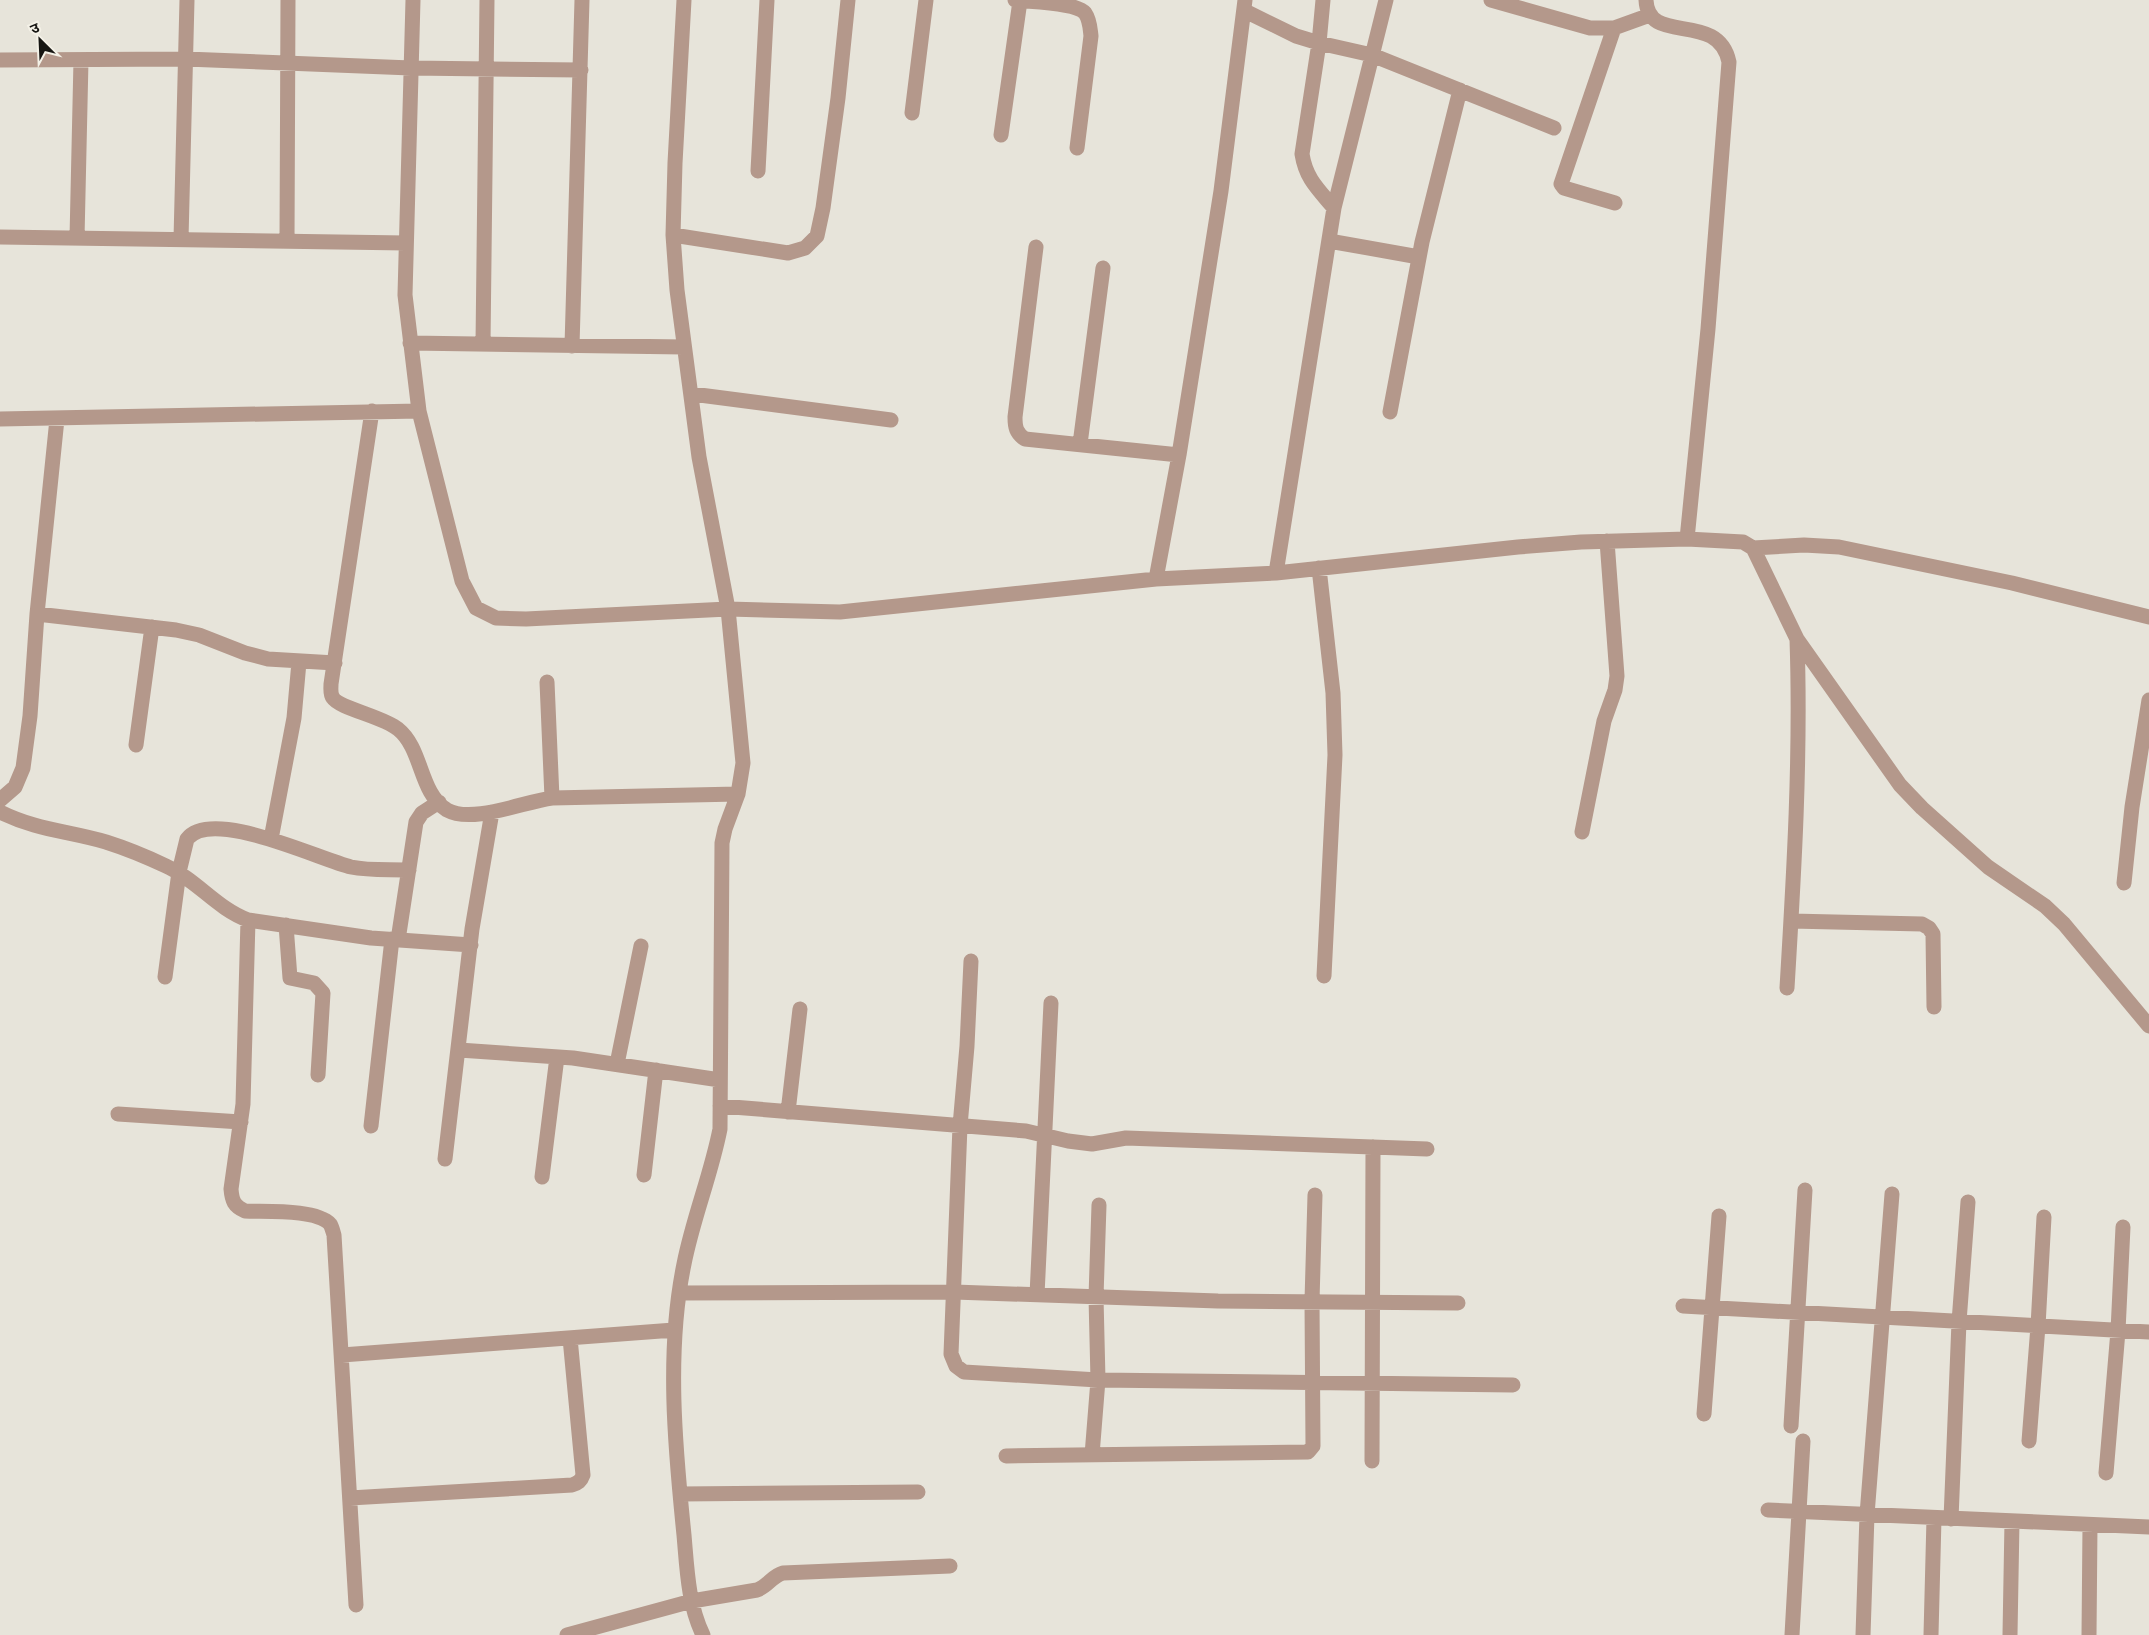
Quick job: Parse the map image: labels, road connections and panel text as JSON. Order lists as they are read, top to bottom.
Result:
{
  "north": "top left"
}
